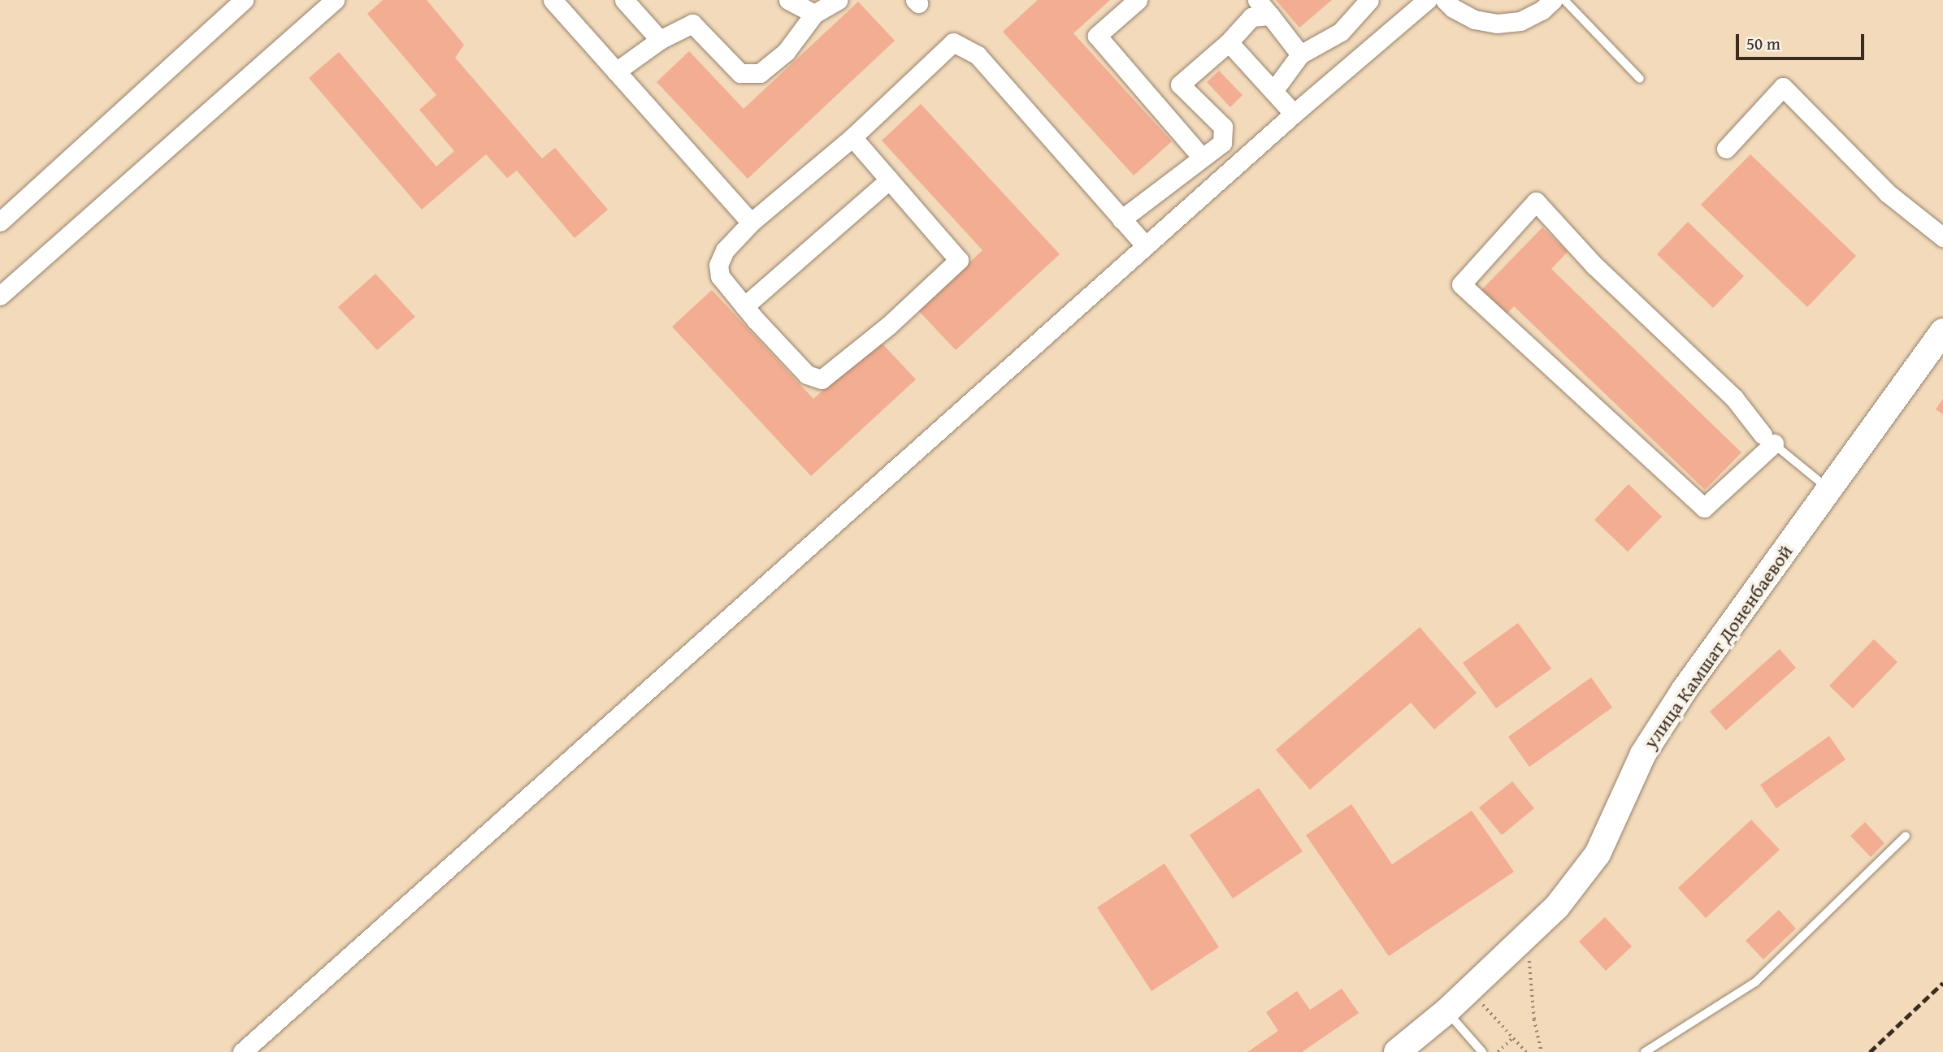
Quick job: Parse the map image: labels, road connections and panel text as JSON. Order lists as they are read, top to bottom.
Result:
{
  "streets": {
    "street": ["улица Камшат Доненбаевой"]
  },
  "scale_bar": "50 m"
}
